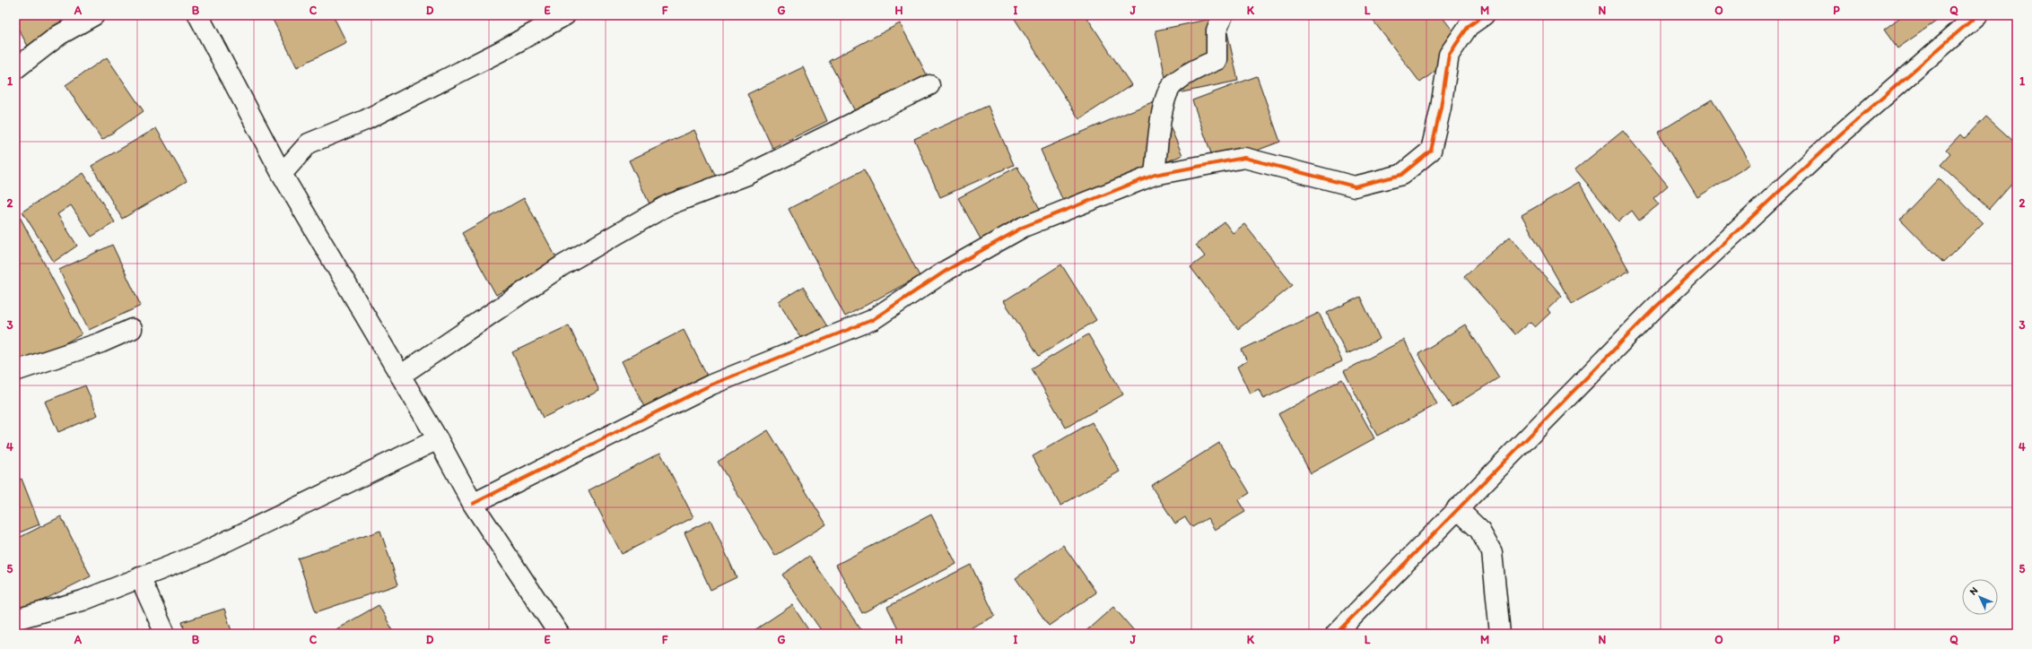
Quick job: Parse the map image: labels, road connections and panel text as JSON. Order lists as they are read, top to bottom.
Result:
{
  "north": "top left",
  "grid": {
    "columns": [
      "A",
      "B",
      "C",
      "D",
      "E",
      "F",
      "G",
      "H",
      "I",
      "J",
      "K",
      "L",
      "M",
      "N",
      "O",
      "P",
      "Q"
    ],
    "rows": [
      "1",
      "2",
      "3",
      "4",
      "5"
    ]
  }
}
